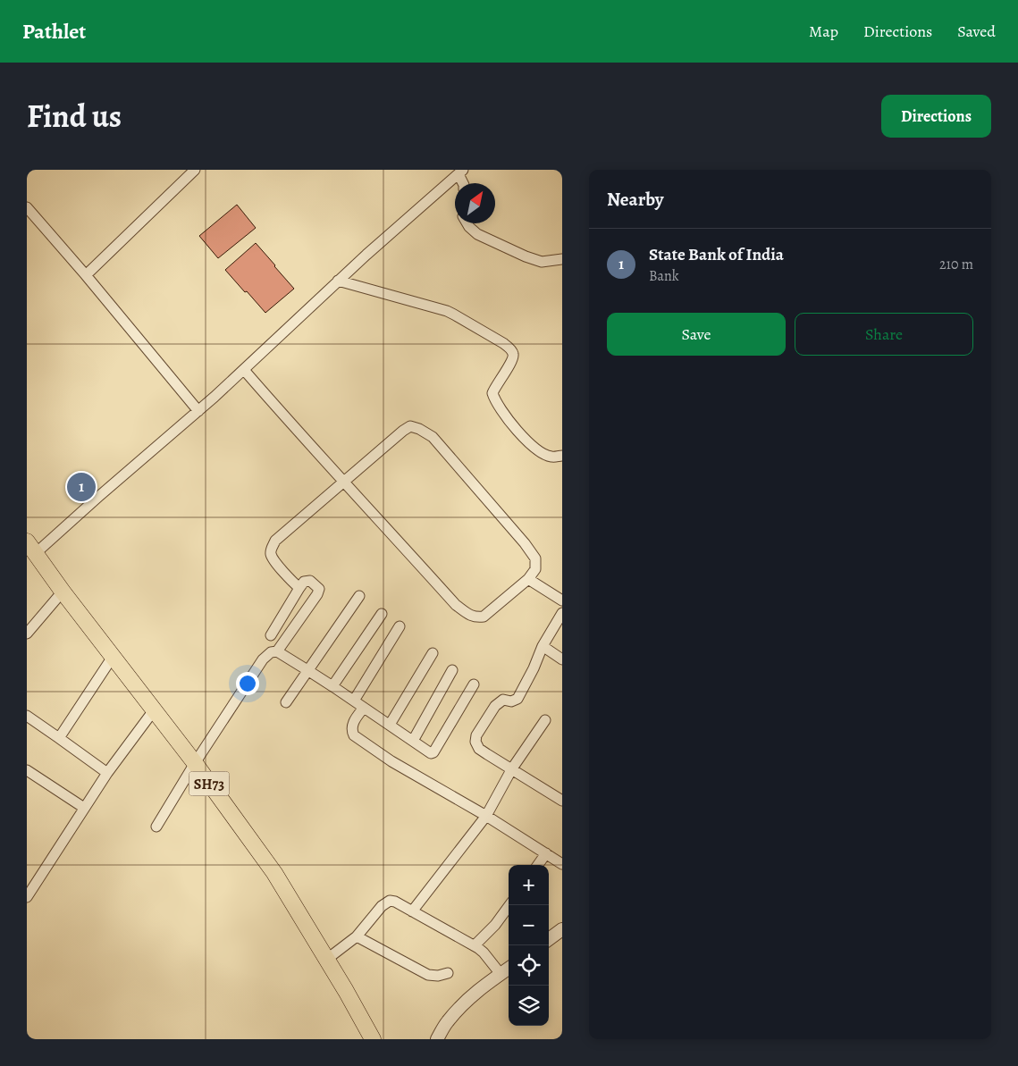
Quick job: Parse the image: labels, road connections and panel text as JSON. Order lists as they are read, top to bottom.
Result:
{
  "streets": {
    "main road": ["SH73"]
  },
  "north": "top right",
  "page": {
    "header": "Pathlet",
    "nav": ["Map", "Directions", "Saved"],
    "title": "Find us",
    "buttons": [
      "Directions",
      ["Save", "Share"]
    ],
    "heading": "Nearby",
    "list": [
      {
        "mark": "1",
        "name": "State Bank of India",
        "note": "Bank",
        "value": "210 m"
      }
    ],
    "pins": "1",
    "map_buttons": ["+", "−"]
  }
}
